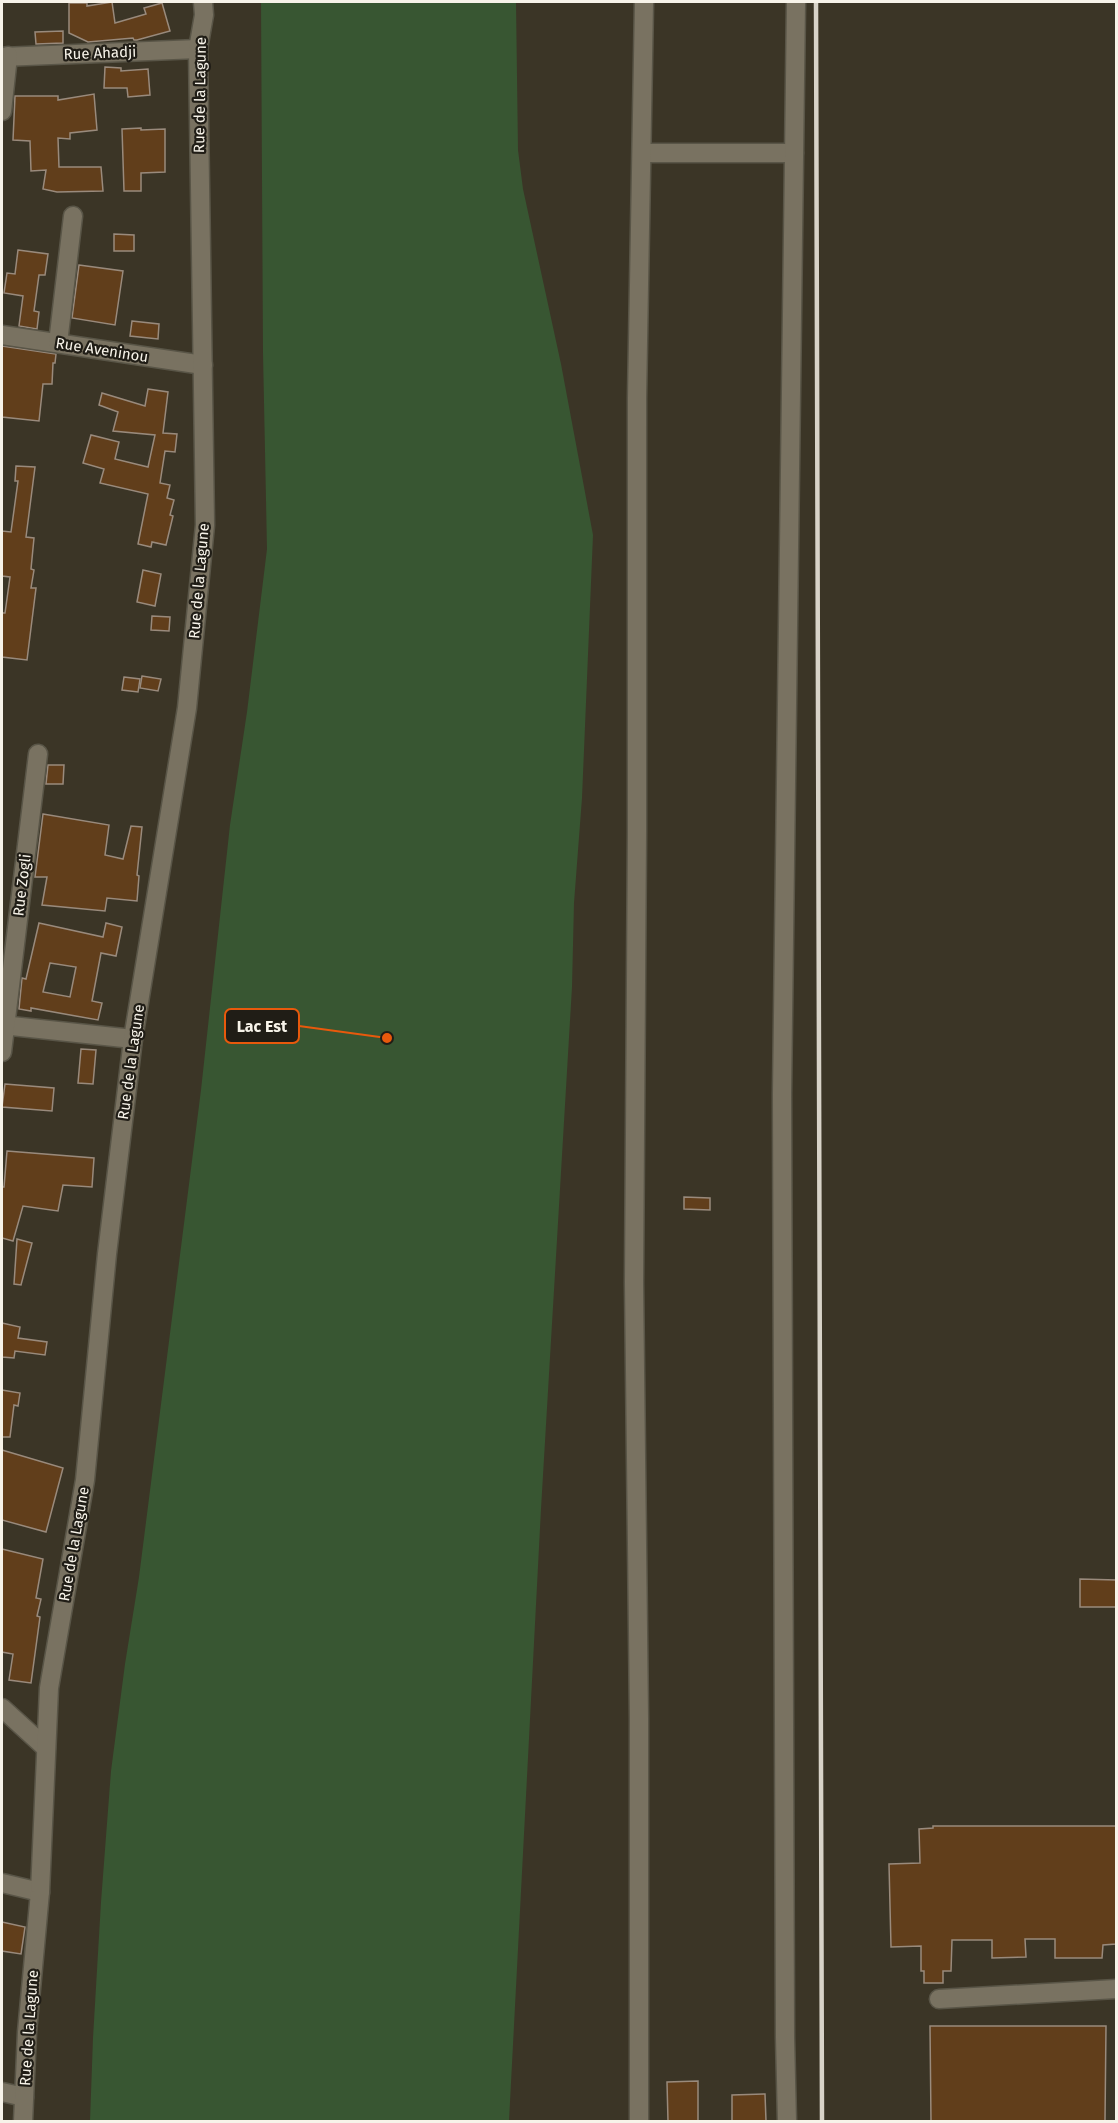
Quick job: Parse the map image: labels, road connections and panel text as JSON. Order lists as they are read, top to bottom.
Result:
{
  "streets": {
    "street": [
      "Rue Ahadji",
      "Rue de la Lagune",
      "Rue Aveninou",
      "Rue Zogli"
    ]
  },
  "crossings": [
    ["Rue Ahadji", "Rue de la Lagune"],
    ["Rue de la Lagune", "Rue Aveninou"]
  ],
  "places": ["Lac Est"]
}
